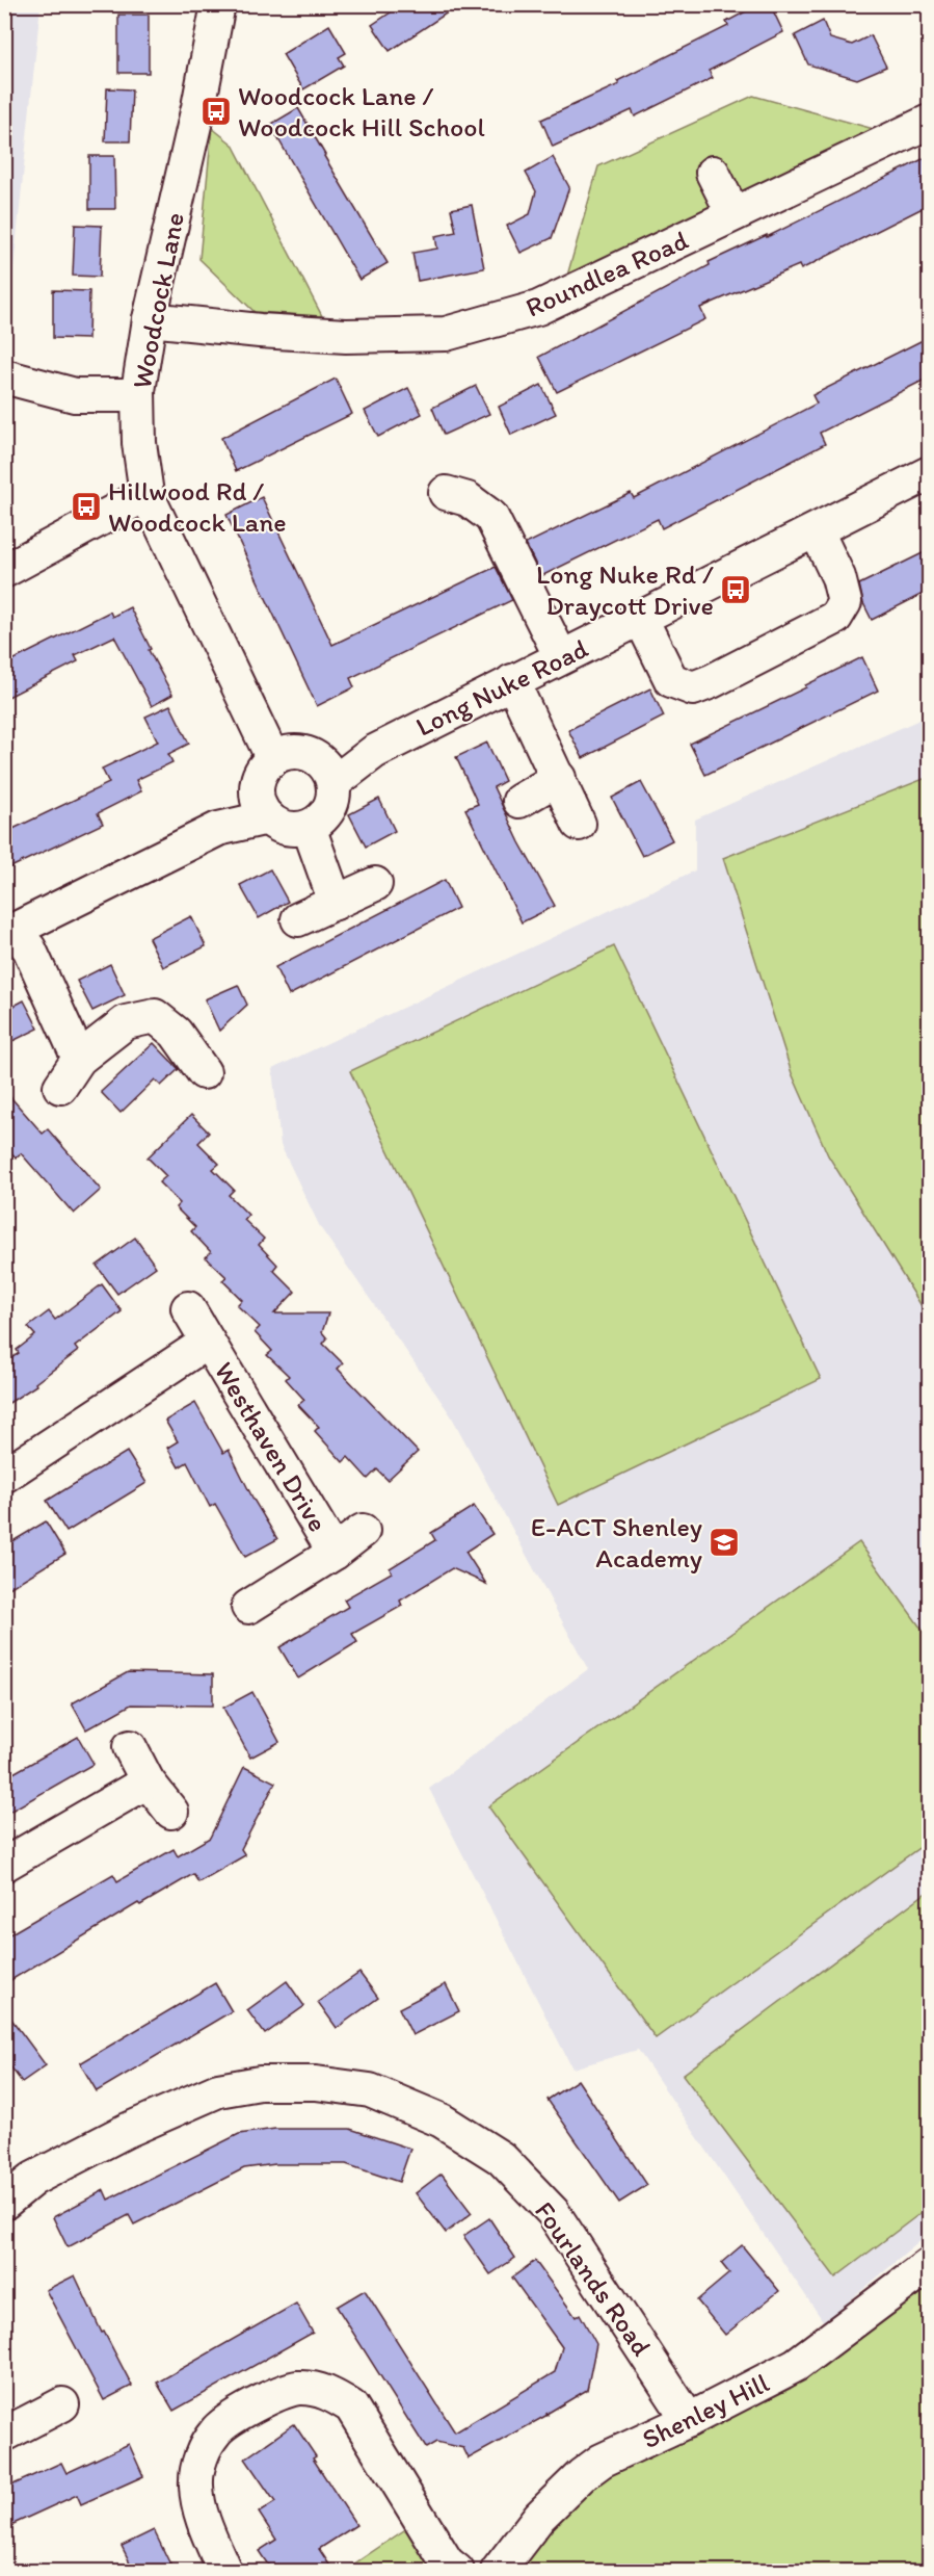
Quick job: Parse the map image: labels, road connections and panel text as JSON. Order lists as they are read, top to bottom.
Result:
{
  "streets": {
    "street": [
      "Roundlea Road",
      "Woodcock Lane",
      "Long Nuke Road",
      "Westhaven Drive",
      "Fourlands Road",
      "Shenley Hill"
    ]
  },
  "crossings": [
    ["Roundlea Road", "Woodcock Lane"],
    ["Woodcock Lane", "Long Nuke Road"],
    ["Fourlands Road", "Shenley Hill"]
  ],
  "places": {
    "bus stop": ["Woodcock Lane / Woodcock Hill School", "Hillwood Rd / Woodcock Lane", "Long Nuke Rd / Draycott Drive"],
    "school or university": ["E-ACT Shenley Academy"]
  }
}
